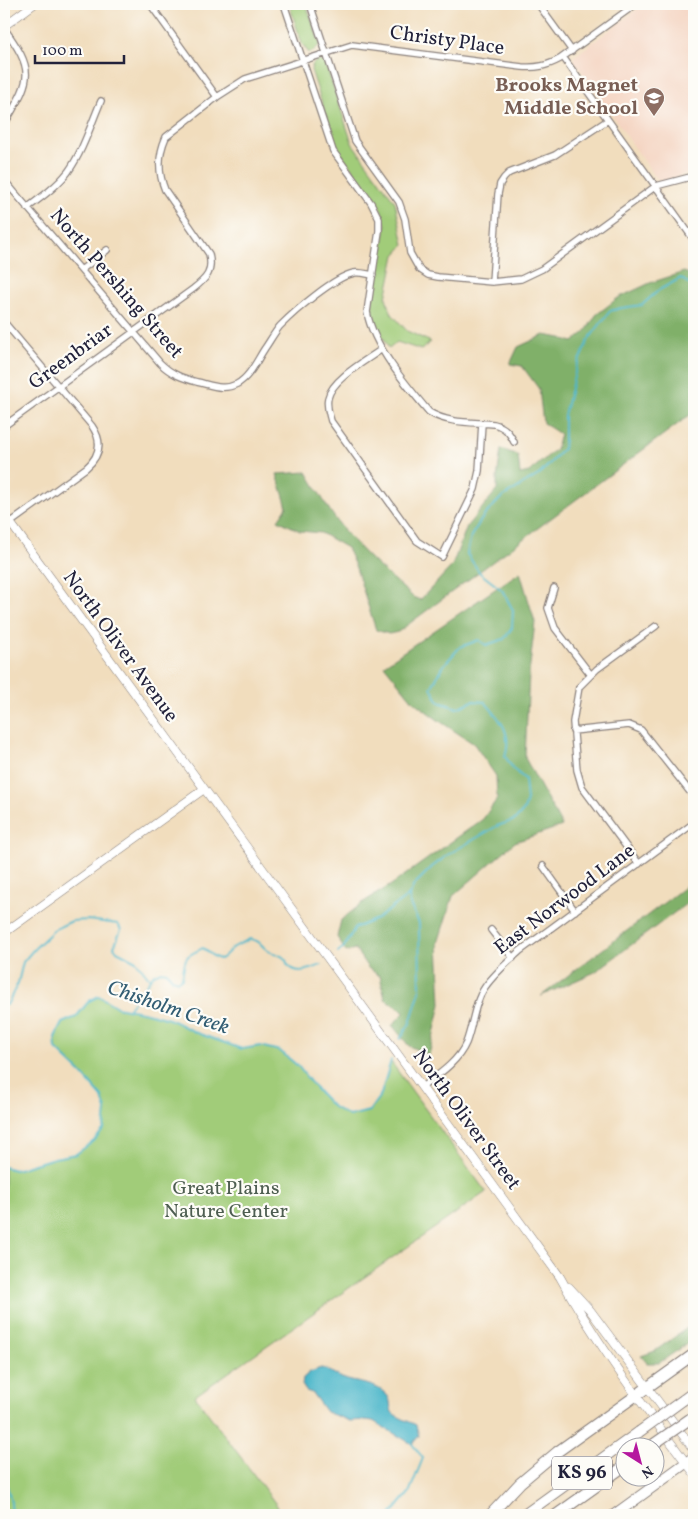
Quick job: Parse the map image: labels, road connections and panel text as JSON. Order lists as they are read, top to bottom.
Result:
{
  "streets": {
    "highway": ["KS 96"],
    "main road": ["North Oliver Avenue", "North Oliver Street"],
    "street": [
      "Christy Place",
      "North Pershing Street",
      "Greenbriar",
      "East Norwood Lane"
    ]
  },
  "crossings": [
    ["Christy Place", "Greenbriar"],
    ["North Pershing Street", "Greenbriar"],
    ["North Oliver Avenue", "North Oliver Street"],
    ["East Norwood Lane", "North Oliver Street"]
  ],
  "water": ["Chisholm Creek"],
  "parks": ["Great Plains Nature Center"],
  "places": {
    "school or university": ["Brooks Magnet Middle School"]
  },
  "scale_bar": "100 m",
  "north": "bottom right"
}
